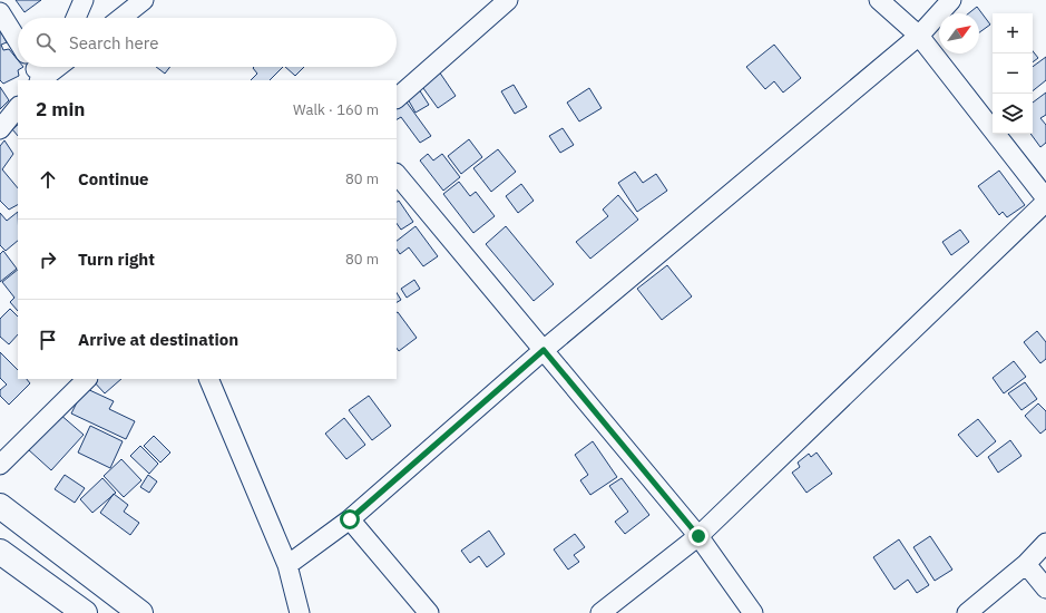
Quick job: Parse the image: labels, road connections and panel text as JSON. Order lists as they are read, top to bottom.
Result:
{
  "north": "top right",
  "page": {
    "map_buttons": ["+", "−"],
    "search": "Search here",
    "heading": ["2 min", "Walk · 160 m"],
    "list": [
      ["Continue", "80 m"],
      ["Turn right", "80 m"],
      "Arrive at destination"
    ]
  }
}
